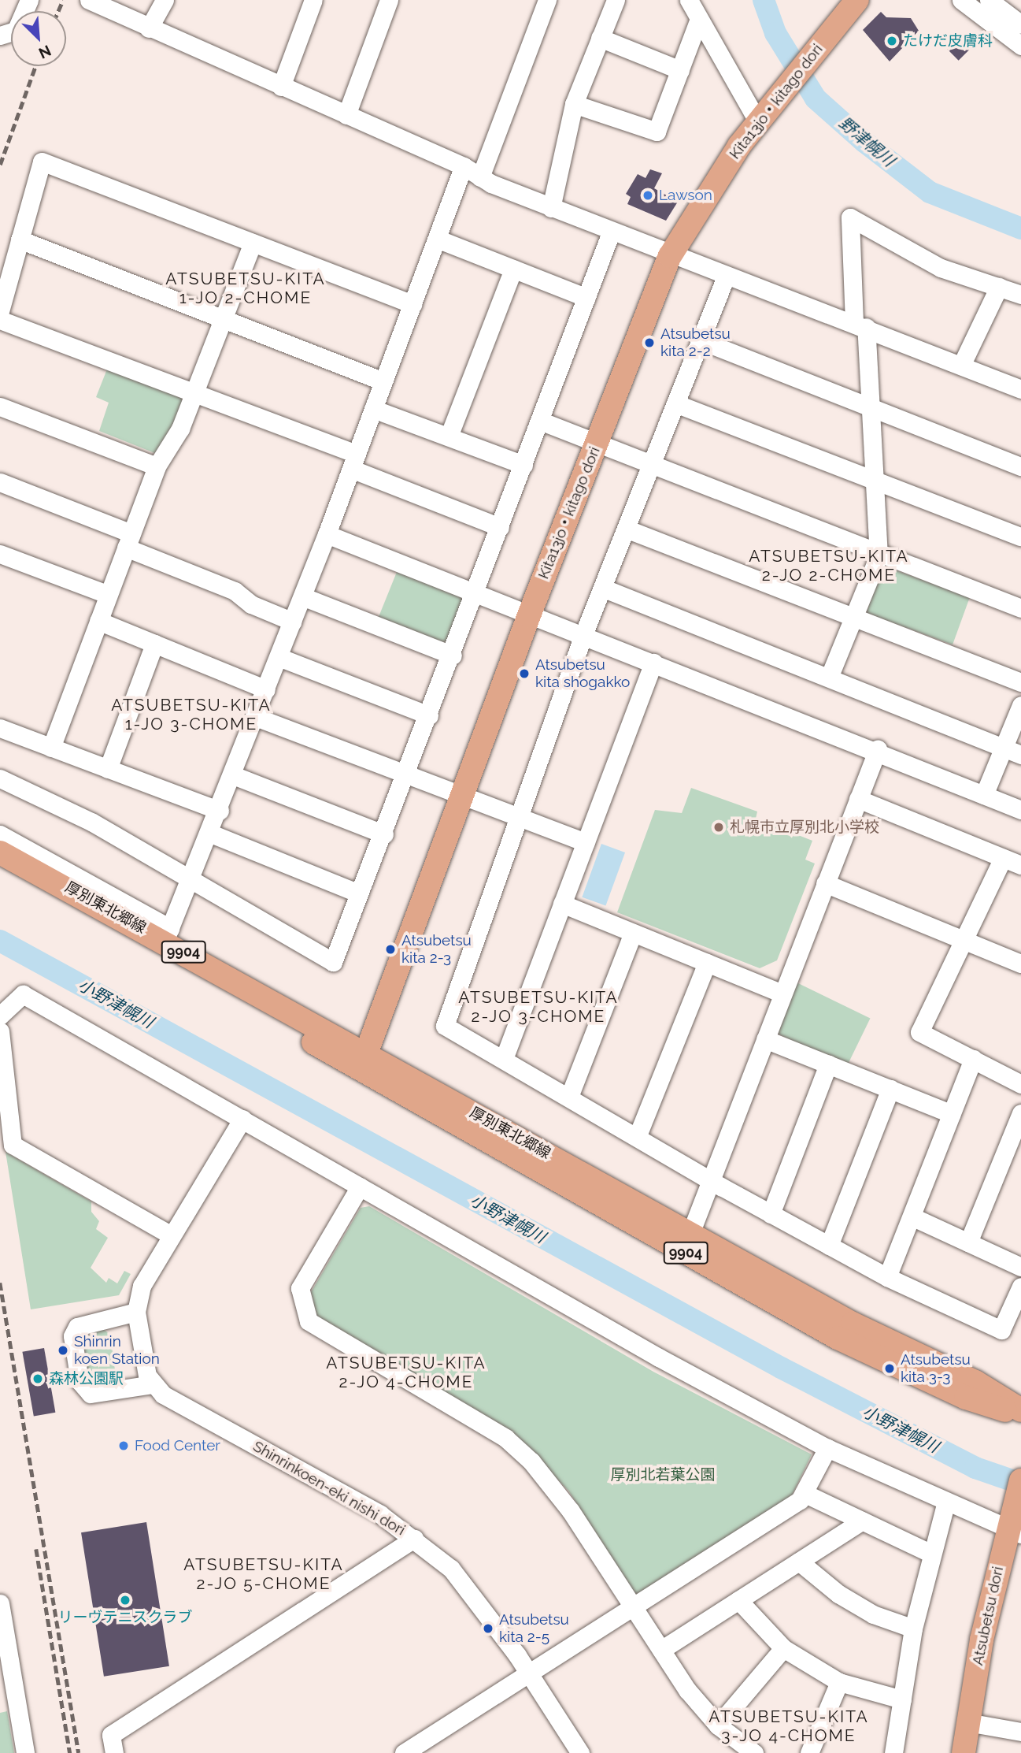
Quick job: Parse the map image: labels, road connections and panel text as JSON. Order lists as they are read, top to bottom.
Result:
{
  "streets": {
    "main road": [
      "Kita13jo・kitago dori",
      "厚別東北郷線",
      "9904",
      "Atsubetsu dori"
    ],
    "street": ["Shinrinkoen-eki nishi dori"]
  },
  "crossings": [
    ["Kita13jo・kitago dori", "厚別東北郷線"]
  ],
  "districts": [
    "ATSUBETSU-KITA 1-JO 2-CHOME",
    "ATSUBETSU-KITA 2-JO 2-CHOME",
    "ATSUBETSU-KITA 1-JO 3-CHOME",
    "ATSUBETSU-KITA 2-JO 3-CHOME",
    "ATSUBETSU-KITA 2-JO 4-CHOME",
    "ATSUBETSU-KITA 2-JO 5-CHOME",
    "ATSUBETSU-KITA 3-JO 4-CHOME"
  ],
  "water": ["野津幌川", "小野津幌川"],
  "parks": ["厚別北若葉公園"],
  "places": [
    "たけだ皮膚科",
    "Lawson",
    "Atsubetsu kita 2-2",
    "Atsubetsu kita shogakko",
    "札幌市立厚別北小学校",
    "Atsubetsu kita 2-3",
    "Shinrin koen Station",
    "Atsubetsu kita 3-3",
    "森林公園駅",
    "Food Center",
    "リーヴテニスクラブ",
    "Atsubetsu kita 2-5"
  ],
  "north": "bottom right"
}
